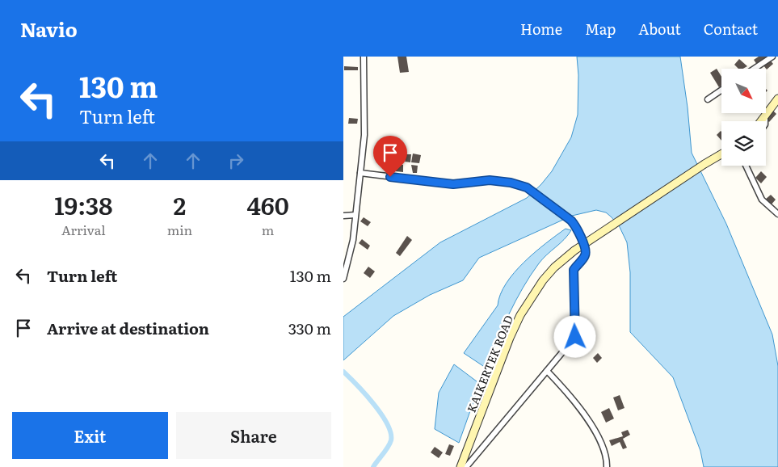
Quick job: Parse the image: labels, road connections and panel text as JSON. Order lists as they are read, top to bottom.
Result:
{
  "streets": {
    "main road": ["KAIKERTEK ROAD"]
  },
  "north": "bottom right",
  "page": {
    "header": "Navio",
    "nav": [
      "Home",
      "Map",
      "About",
      "Contact"
    ],
    "turn": ["130 m", "Turn left"],
    "eta": [
      "19:38",
      "Arrival",
      "2",
      "min",
      "460",
      "m"
    ],
    "list": [
      {
        "name": "Turn left",
        "value": "130 m"
      },
      {
        "name": "Arrive at destination",
        "value": "330 m"
      }
    ],
    "buttons": ["Exit", "Share"]
  }
}
